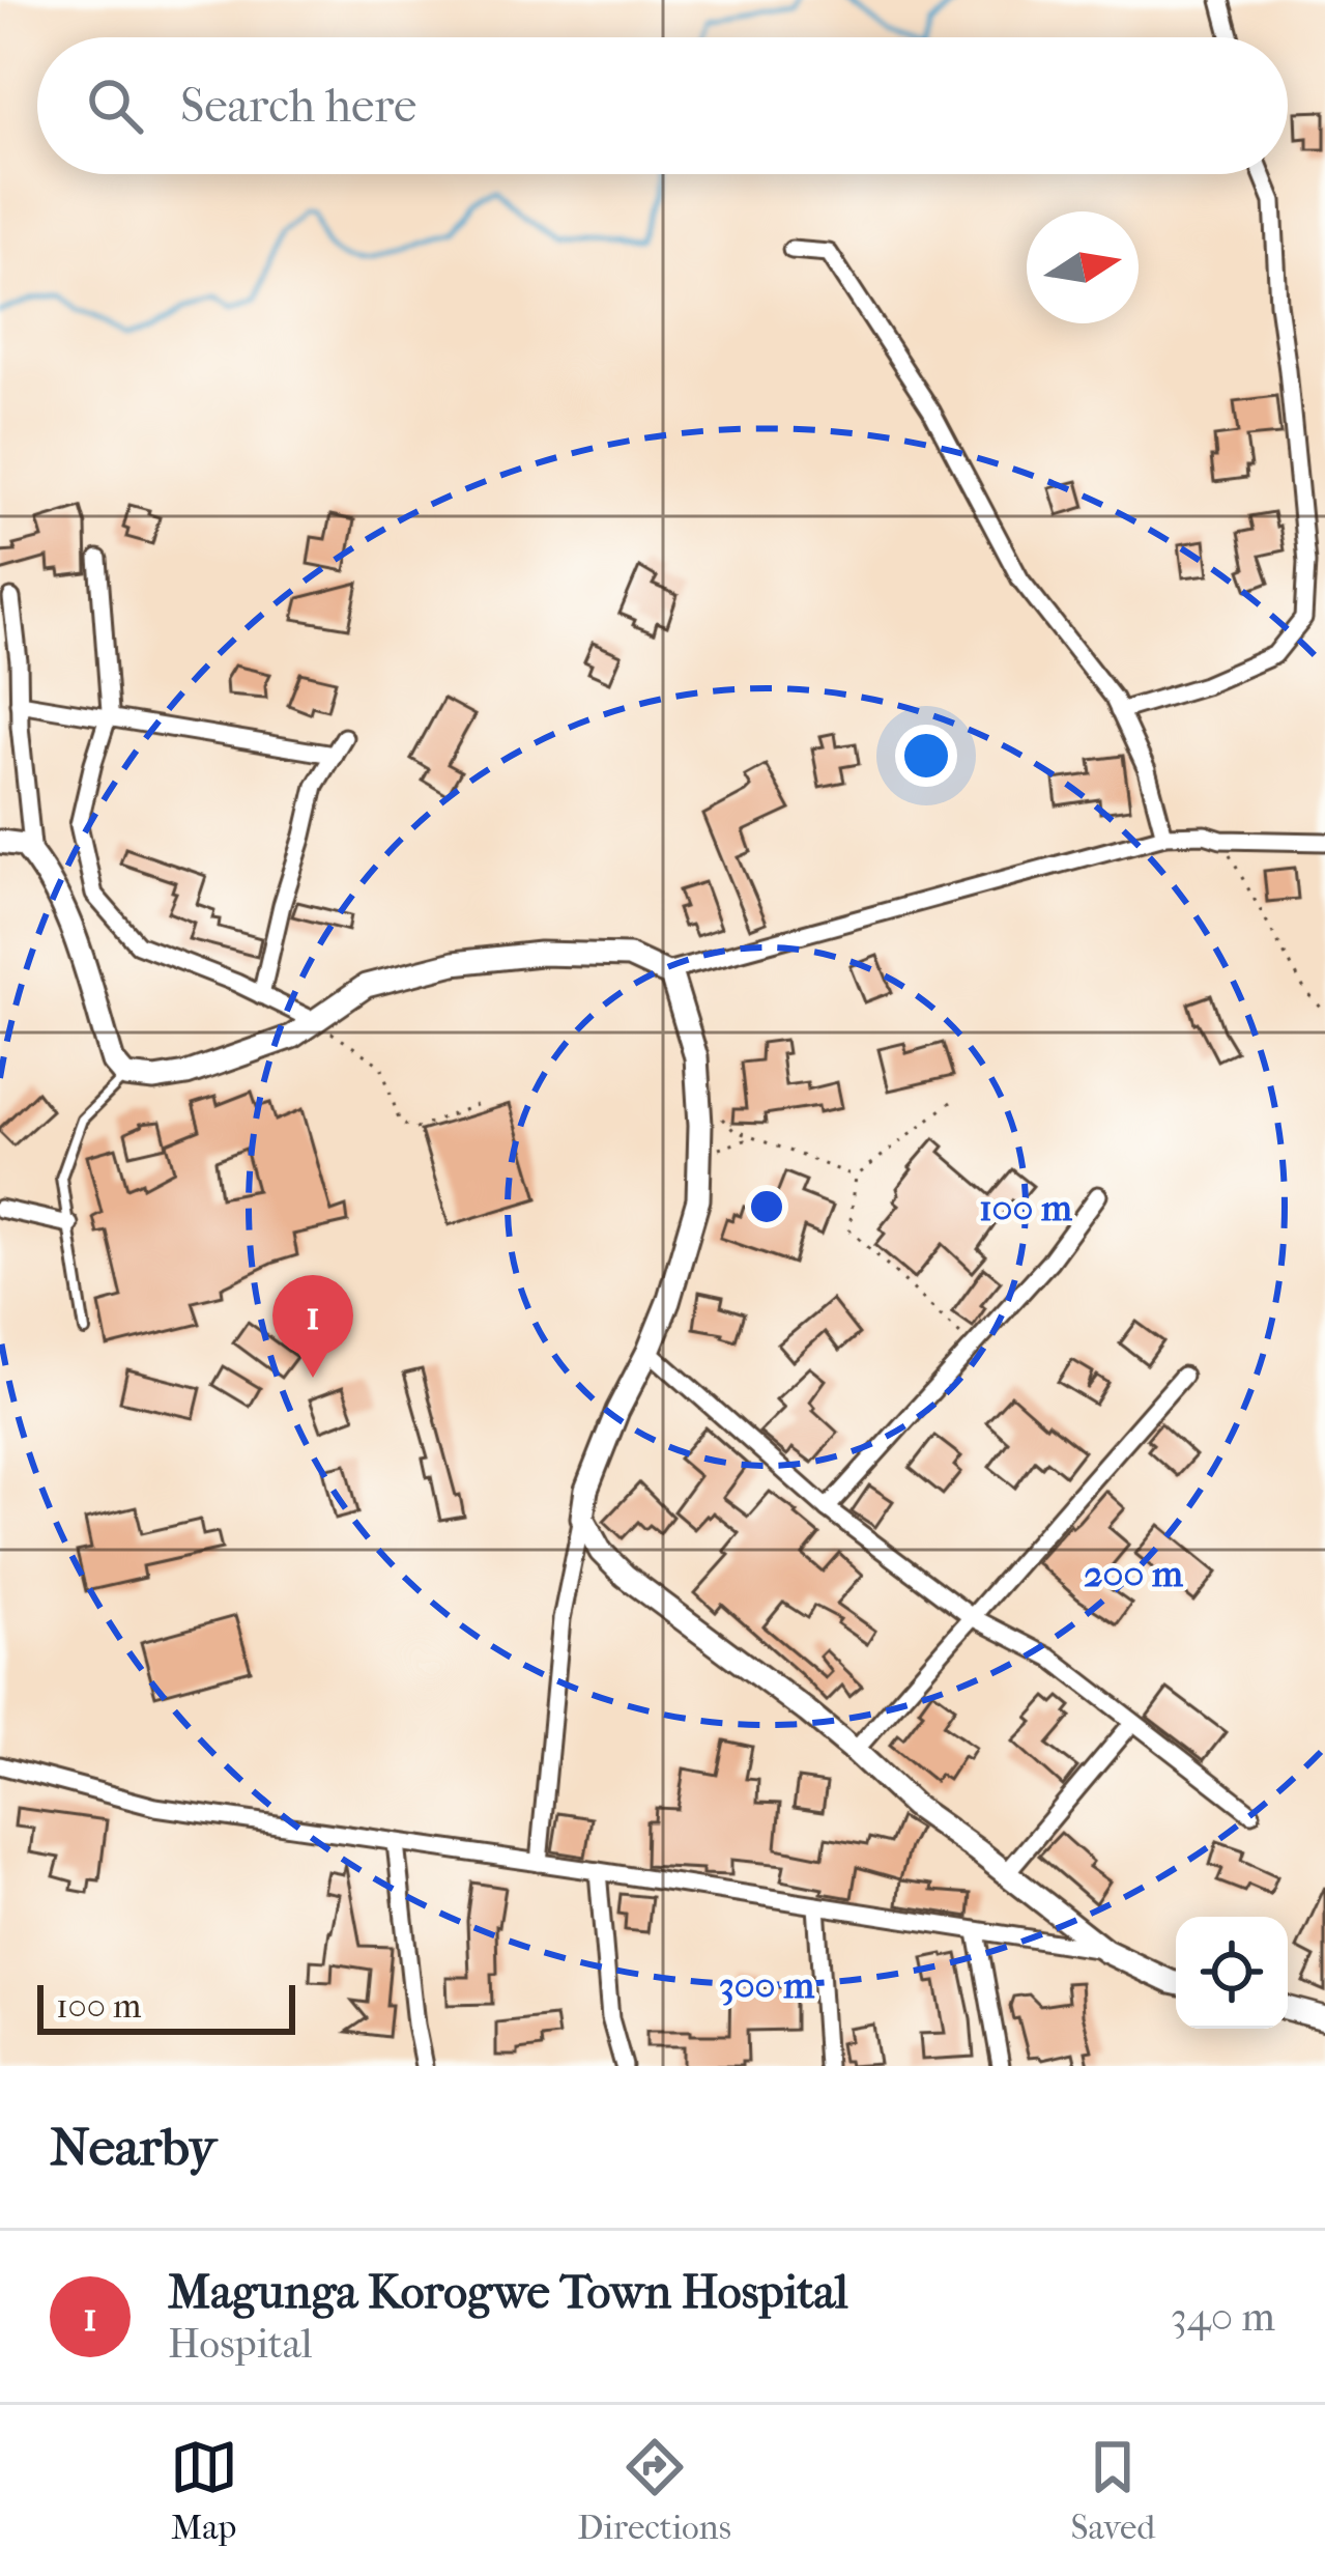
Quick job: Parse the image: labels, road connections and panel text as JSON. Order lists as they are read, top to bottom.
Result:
{
  "scale_bar": "100 m",
  "north": "right",
  "page": {
    "search": "Search here",
    "pins": "1",
    "scale": "100 m",
    "heading": "Nearby",
    "list": [
      {
        "mark": "1",
        "name": "Magunga Korogwe Town Hospital",
        "note": "Hospital",
        "value": "340 m"
      }
    ],
    "nav": ["Map", "Directions", "Saved"]
  },
  "rings": ["100 m", "200 m", "300 m"]
}
